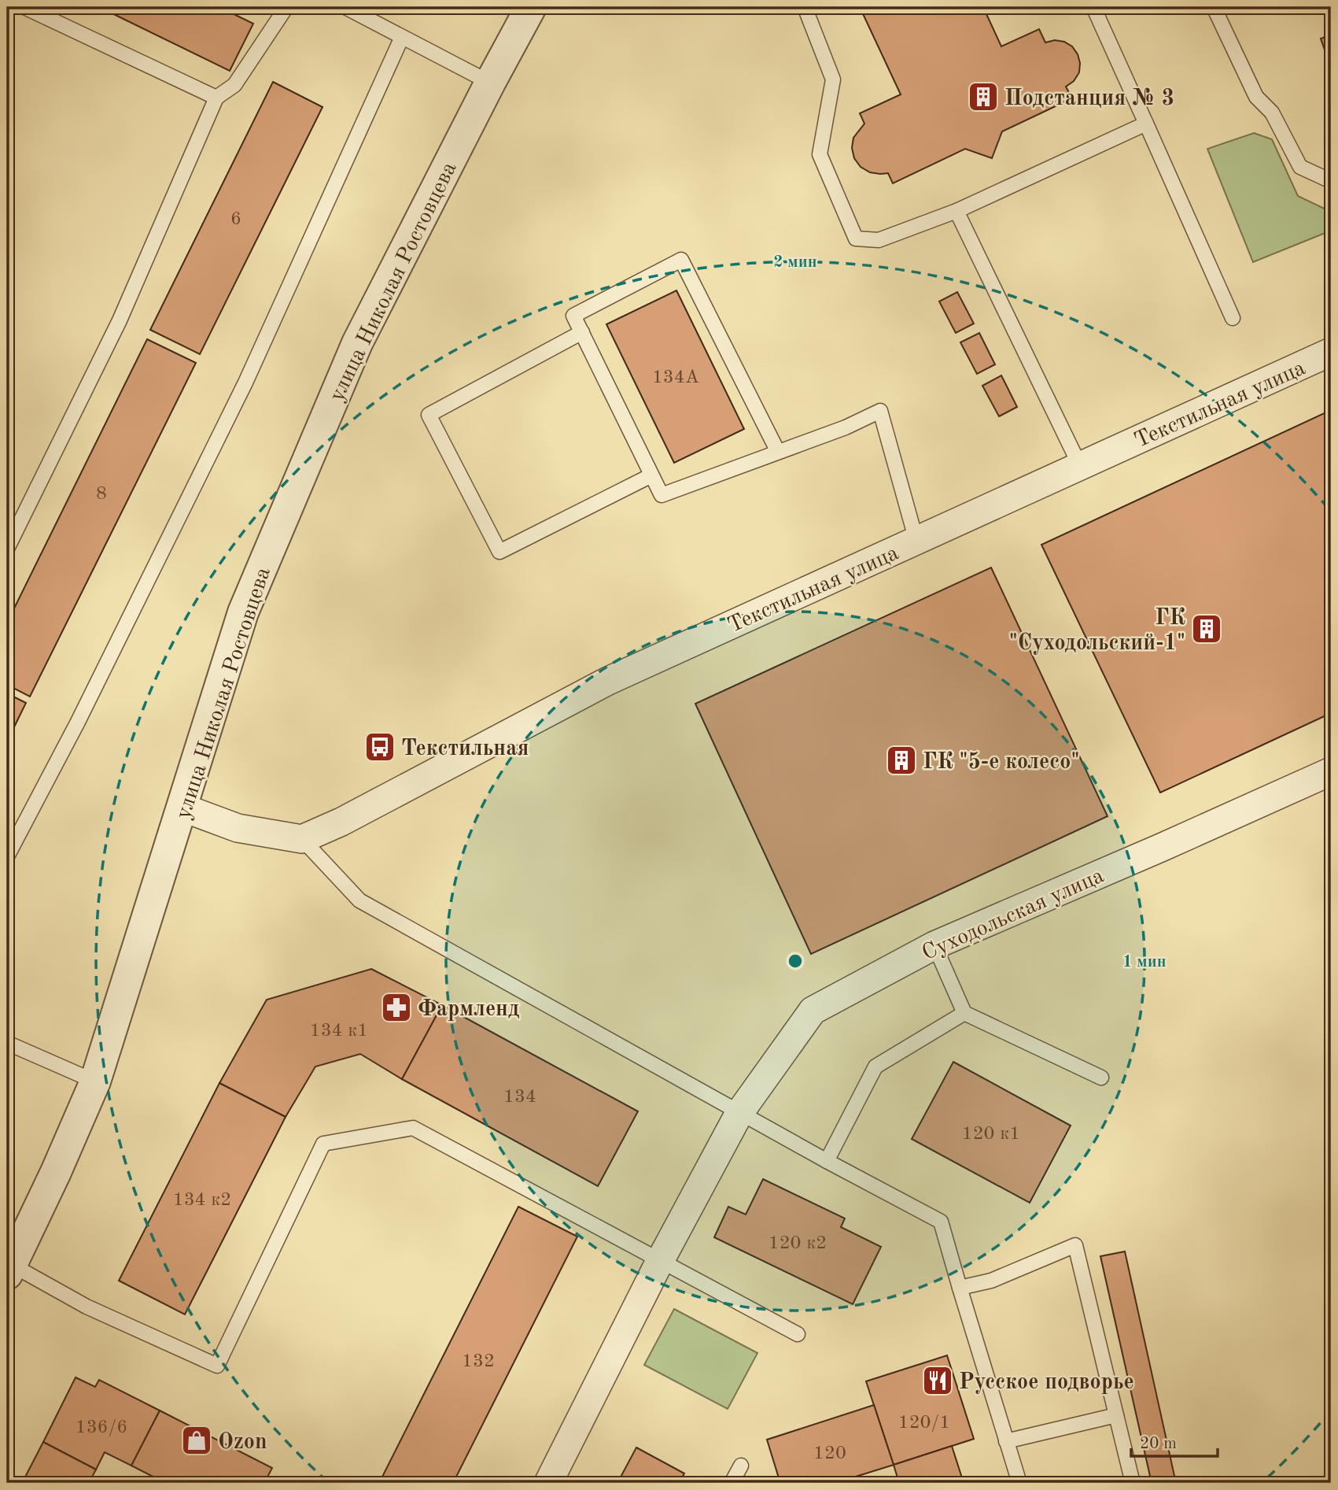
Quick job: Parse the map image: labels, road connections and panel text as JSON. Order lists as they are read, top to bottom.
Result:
{
  "streets": {
    "street": ["улица Николая Ростовцева", "Текстильная улица", "Суходольская улица"]
  },
  "places": {
    "building": ["Подстанция № 3", "ГК \"Суходольский-1\"", "ГК \"5-е колесо\""],
    "bus stop": ["Текстильная"],
    "pharmacy": ["Фармленд"],
    "restaurant": ["Русское подворье"],
    "shop": ["Ozon"]
  },
  "house_numbers": [
    "6",
    "134А",
    "8",
    "134 к1",
    "134",
    "120 к1",
    "134 к2",
    "120 к2",
    "132",
    "120/1",
    "136/6",
    "120"
  ],
  "scale_bar": "20 m",
  "rings": ["2 мин", "1 мин"]
}
